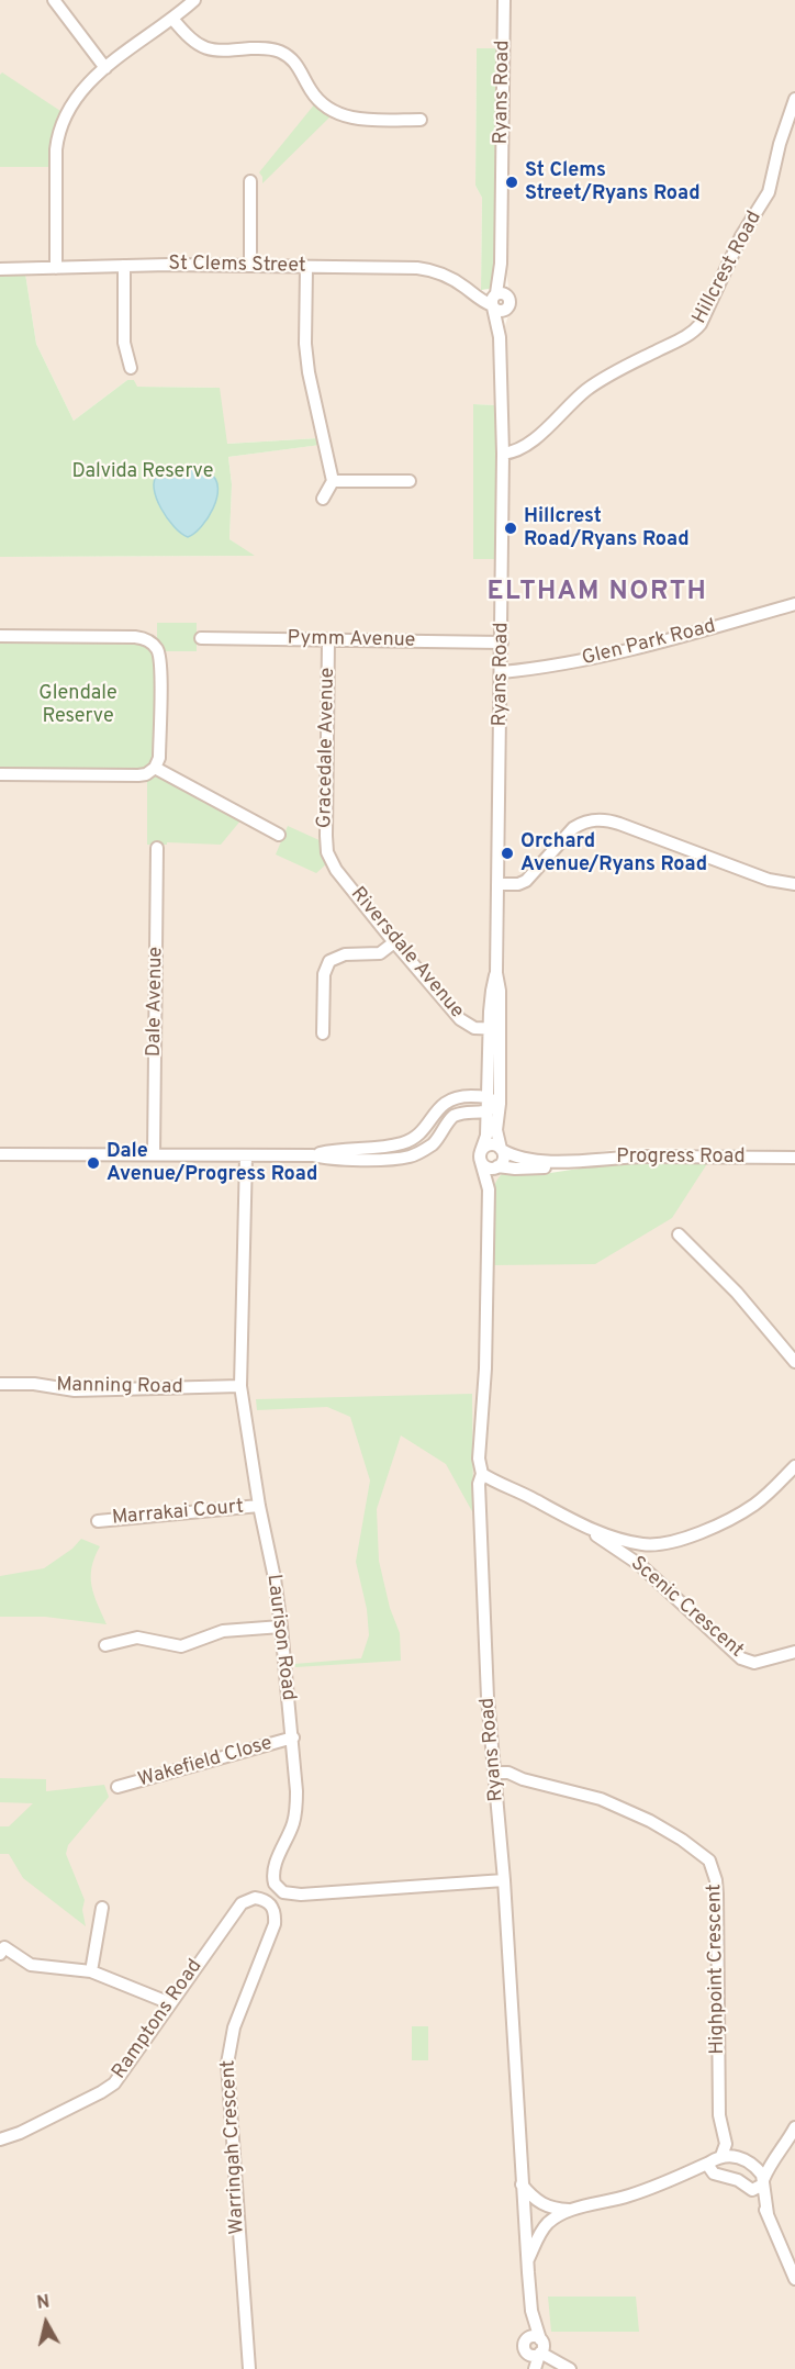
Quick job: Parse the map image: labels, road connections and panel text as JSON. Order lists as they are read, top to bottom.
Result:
{
  "streets": {
    "street": [
      "Ryans Road",
      "St Clems Street",
      "Hillcrest Road",
      "Pymm Avenue",
      "Glen Park Road",
      "Gracedale Avenue",
      "Riversdale Avenue",
      "Dale Avenue",
      "Progress Road",
      "Manning Road",
      "Marrakai Court",
      "Scenic Crescent",
      "Laurison Road",
      "Wakefield Close",
      "Highpoint Crescent",
      "Ramptons Road",
      "Warringah Crescent"
    ]
  },
  "crossings": [
    ["Ryans Road", "St Clems Street"],
    ["Ryans Road", "Hillcrest Road"],
    ["Ryans Road", "Pymm Avenue"],
    ["Ryans Road", "Glen Park Road"],
    ["Ryans Road", "Riversdale Avenue"],
    ["Ryans Road", "Progress Road"],
    ["Ryans Road", "Laurison Road"],
    ["Ryans Road", "Highpoint Crescent"],
    ["Pymm Avenue", "Gracedale Avenue"],
    ["Gracedale Avenue", "Riversdale Avenue"],
    ["Manning Road", "Laurison Road"],
    ["Marrakai Court", "Laurison Road"],
    ["Laurison Road", "Wakefield Close"],
    ["Ramptons Road", "Warringah Crescent"]
  ],
  "districts": ["ELTHAM NORTH"],
  "parks": ["Dalvida Reserve", "Glendale Reserve"],
  "places": [
    "St Clems Street/Ryans Road",
    "Hillcrest Road/Ryans Road",
    "Orchard Avenue/Ryans Road",
    "Dale Avenue/Progress Road"
  ],
  "north": "top"
}
